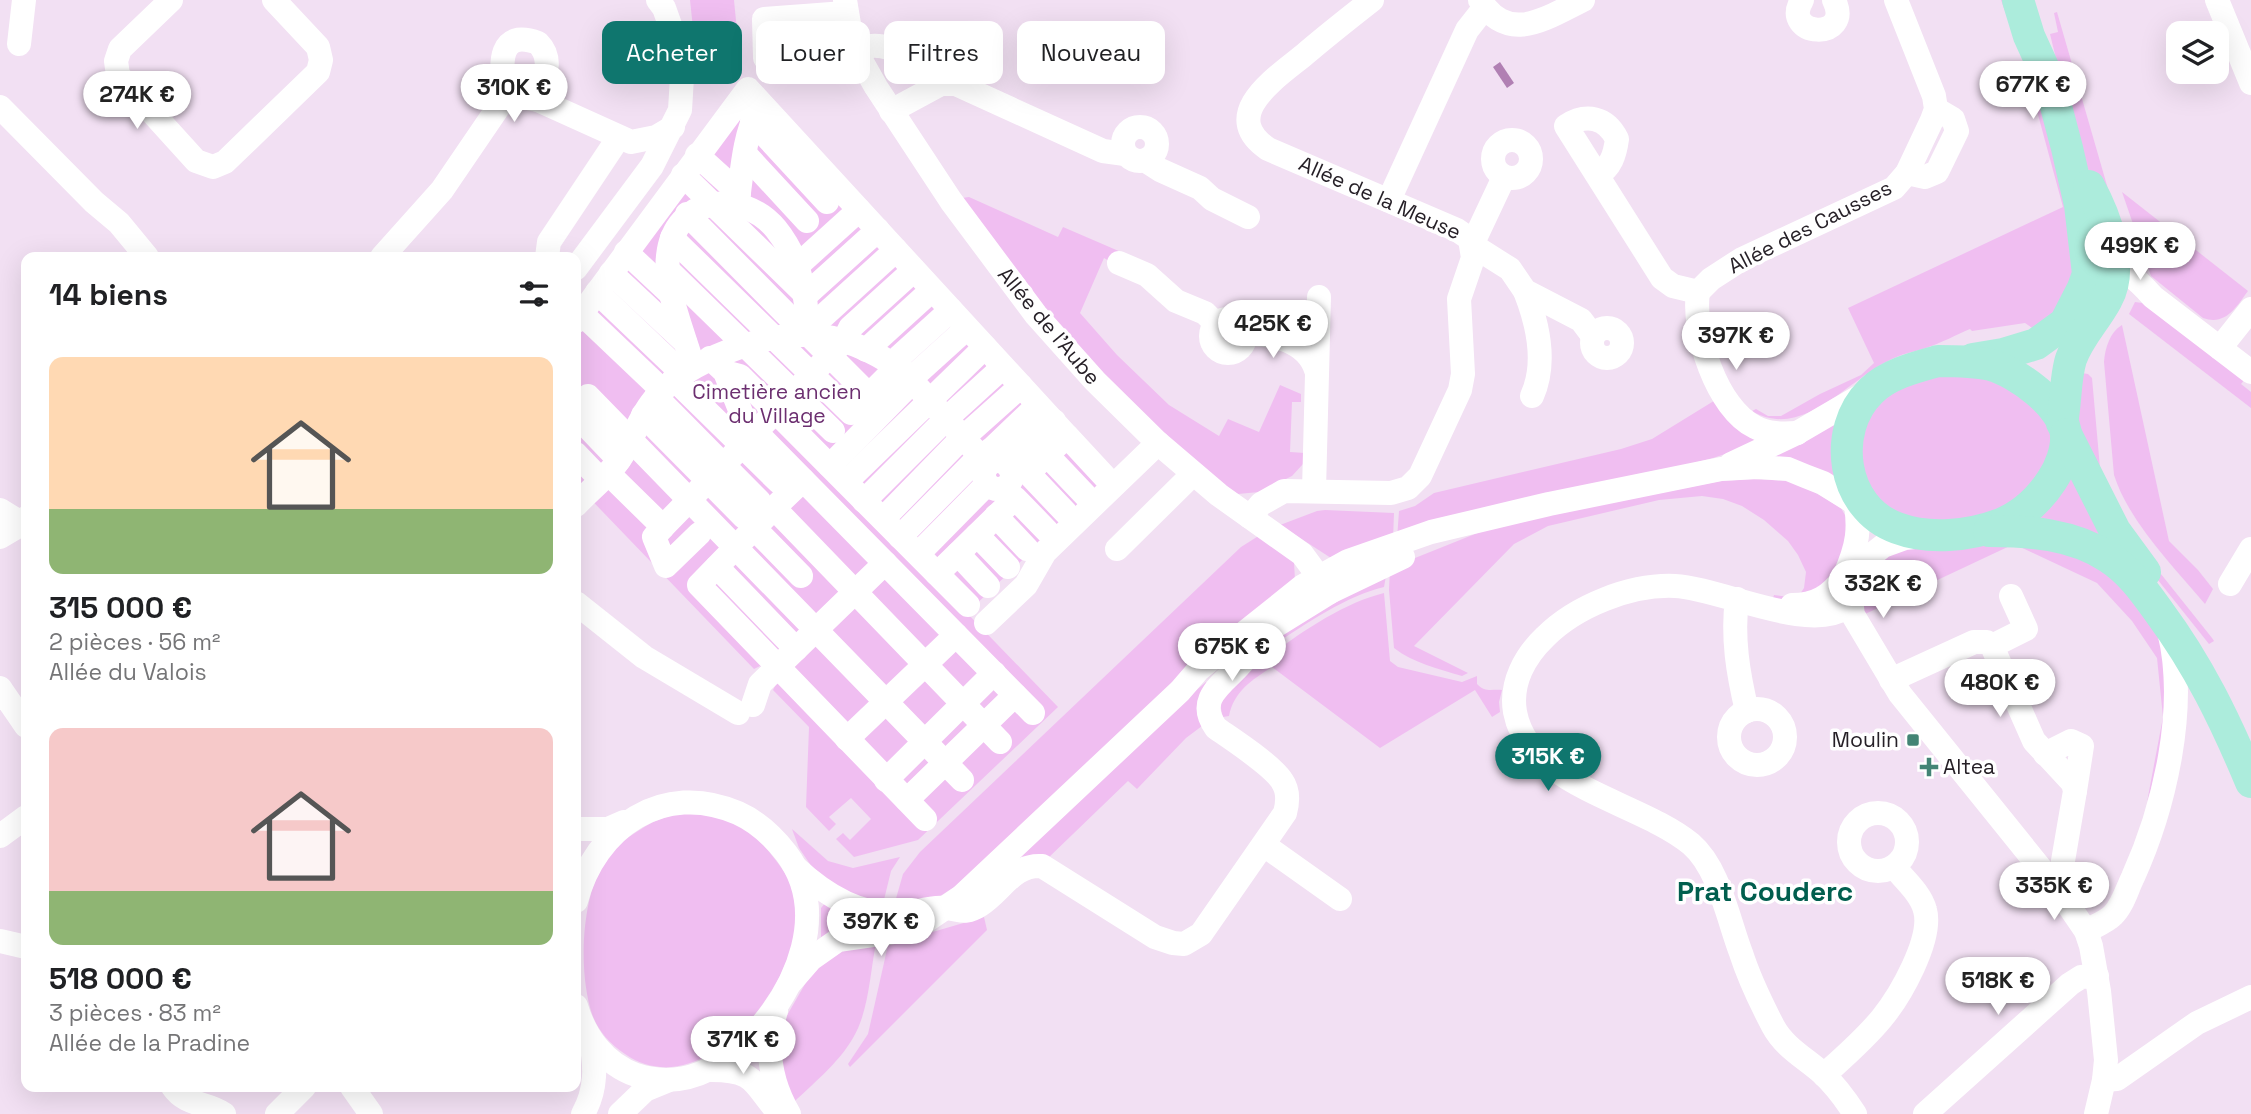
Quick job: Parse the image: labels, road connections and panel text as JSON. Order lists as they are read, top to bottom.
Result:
{
  "streets": {
    "street": ["Allée de la Meuse", "Allée des Causses", "Allée de l'Aube"]
  },
  "crossings": [
    ["Allée de la Meuse", "Allée de l'Aube"]
  ],
  "districts": ["Prat Couderc"],
  "parks": ["Cimetière ancien du Village"],
  "places": {
    "transit": ["Moulin"],
    "health": ["Altea"]
  },
  "page": {
    "chip": [
      "Acheter",
      "Louer",
      "Filtres",
      "Nouveau"
    ],
    "price": [
      "677K €",
      "310K €",
      "274K €",
      "499K €",
      "425K €",
      "397K €",
      "332K €",
      "675K €",
      "480K €",
      "315K €",
      "335K €",
      "397K €",
      "518K €",
      "371K €"
    ],
    "heading": "14 biens",
    "list": [
      {
        "name": "315 000 €",
        "note": "2 pièces · 56 m² · Allée du Valois"
      },
      {
        "name": "518 000 €",
        "note": "3 pièces · 83 m² · Allée de la Pradine"
      }
    ]
  }
}
